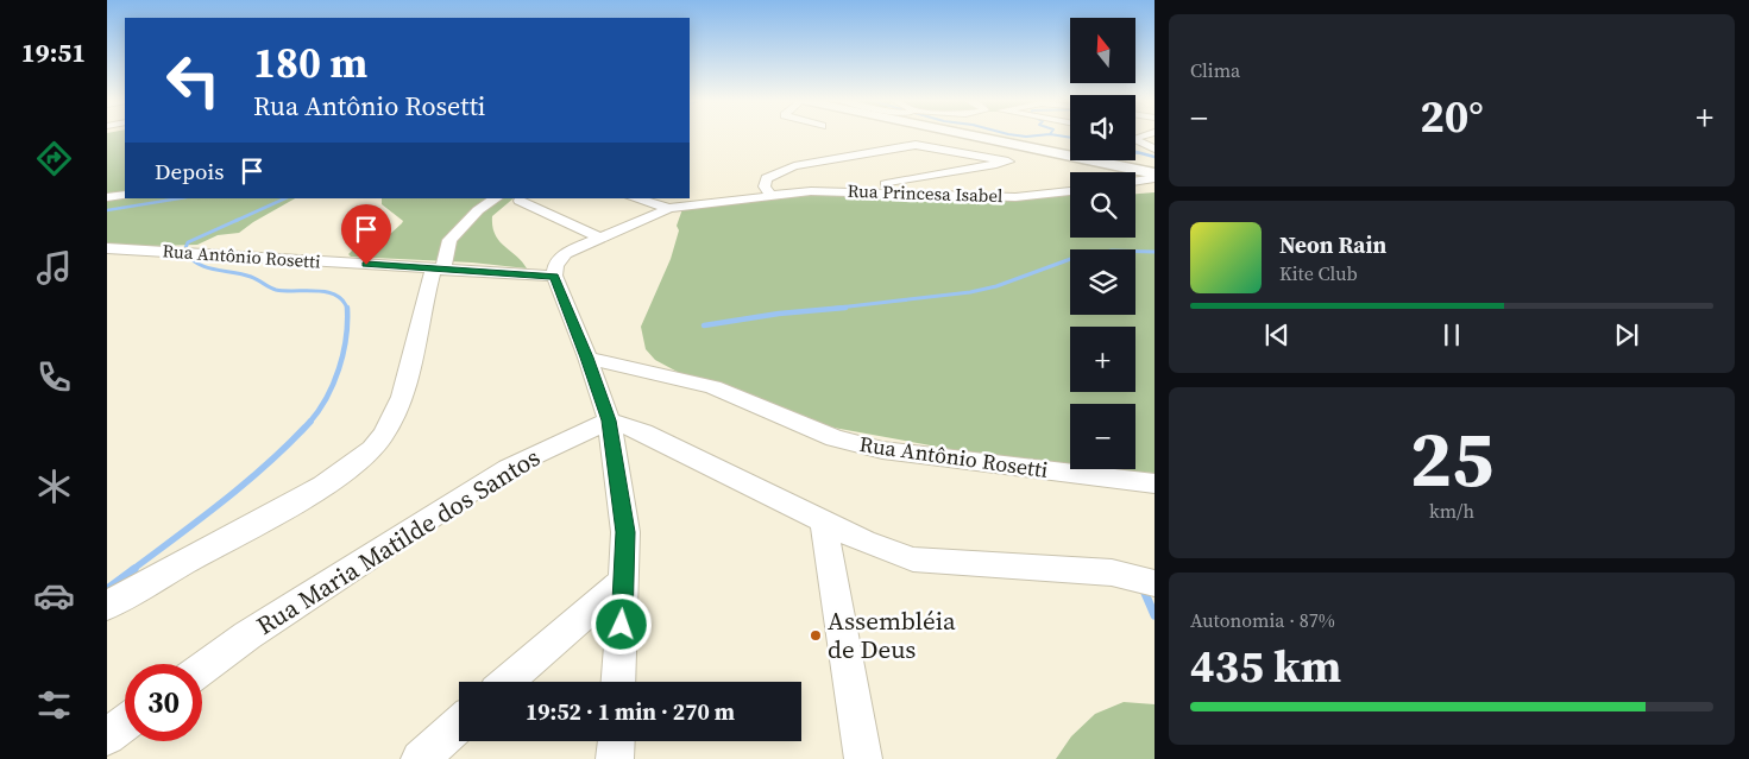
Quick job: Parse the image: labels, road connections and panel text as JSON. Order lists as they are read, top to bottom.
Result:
{
  "streets": {
    "street": ["Rua Princesa Isabel", "Rua Antônio Rosetti", "Rua Maria Matilde dos Santos"]
  },
  "places": ["Assembléia de Deus"],
  "north": "top",
  "page": {
    "tabs": "19:51",
    "tile": [
      "Clima",
      ["25", "km/h"],
      ["Autonomia · 87%", "435 km"]
    ],
    "map_buttons": ["+", "−"],
    "turn": ["180 m", "Rua Antônio Rosetti"],
    "heat": ["−", "20°", "+"],
    "then": "Depois",
    "song": ["Neon Rain", "Kite Club"],
    "limit": "30",
    "trip": "19:52 · 1 min · 270 m"
  }
}
